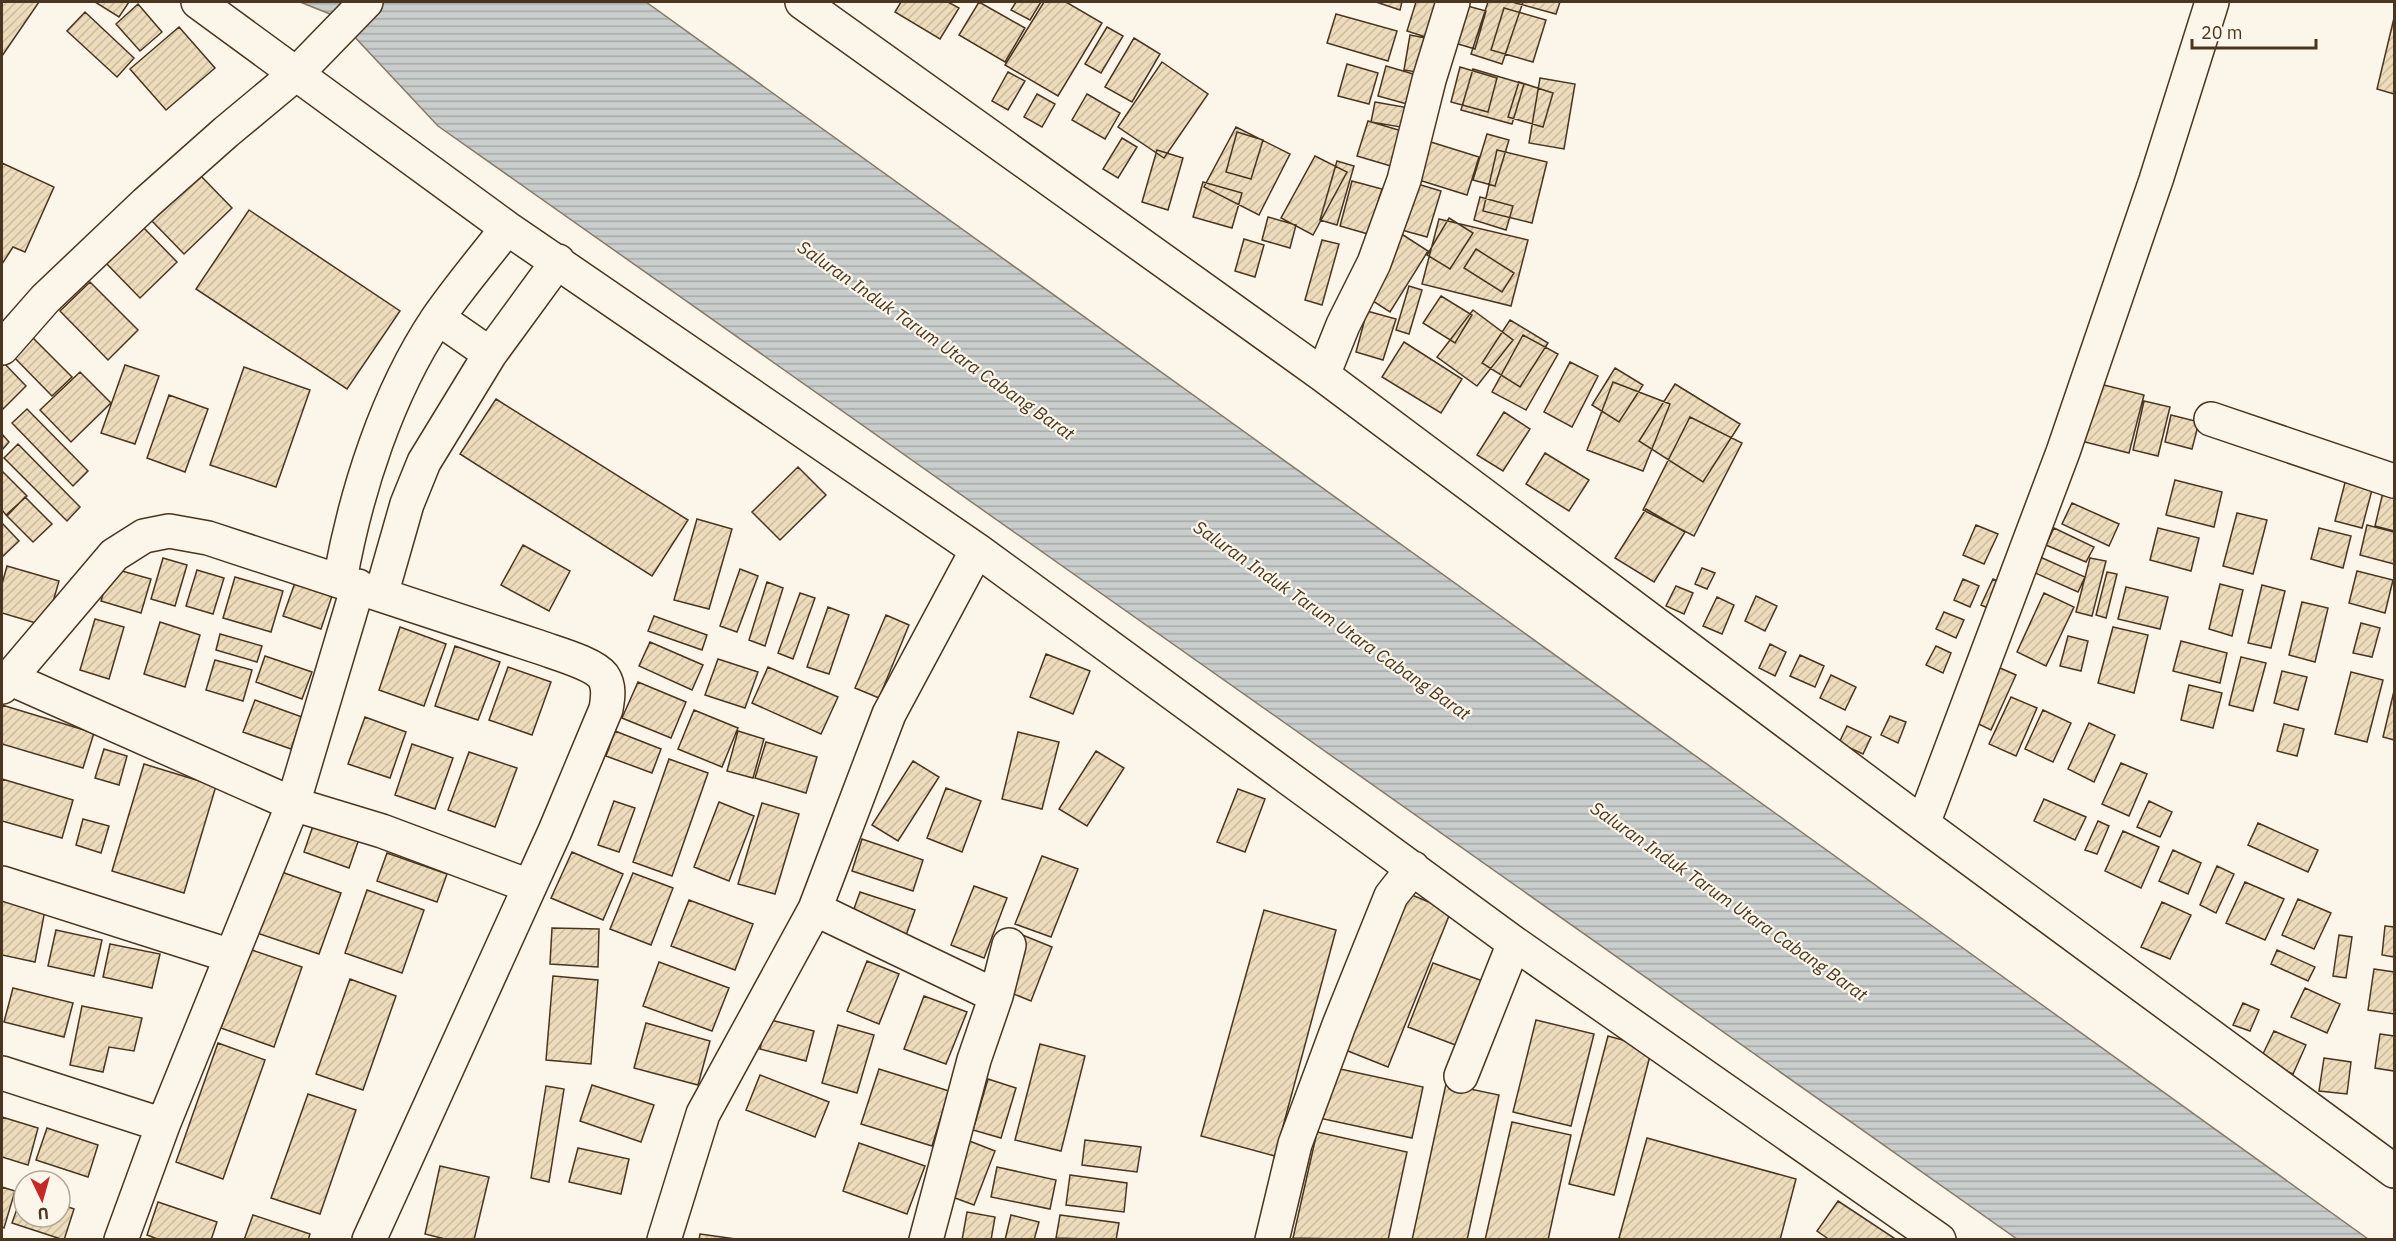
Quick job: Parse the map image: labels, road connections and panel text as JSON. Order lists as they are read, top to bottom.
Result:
{
  "water": ["Saluran Induk Tarum Utara Cabang Barat"],
  "scale_bar": "20 m",
  "north": "bottom"
}
